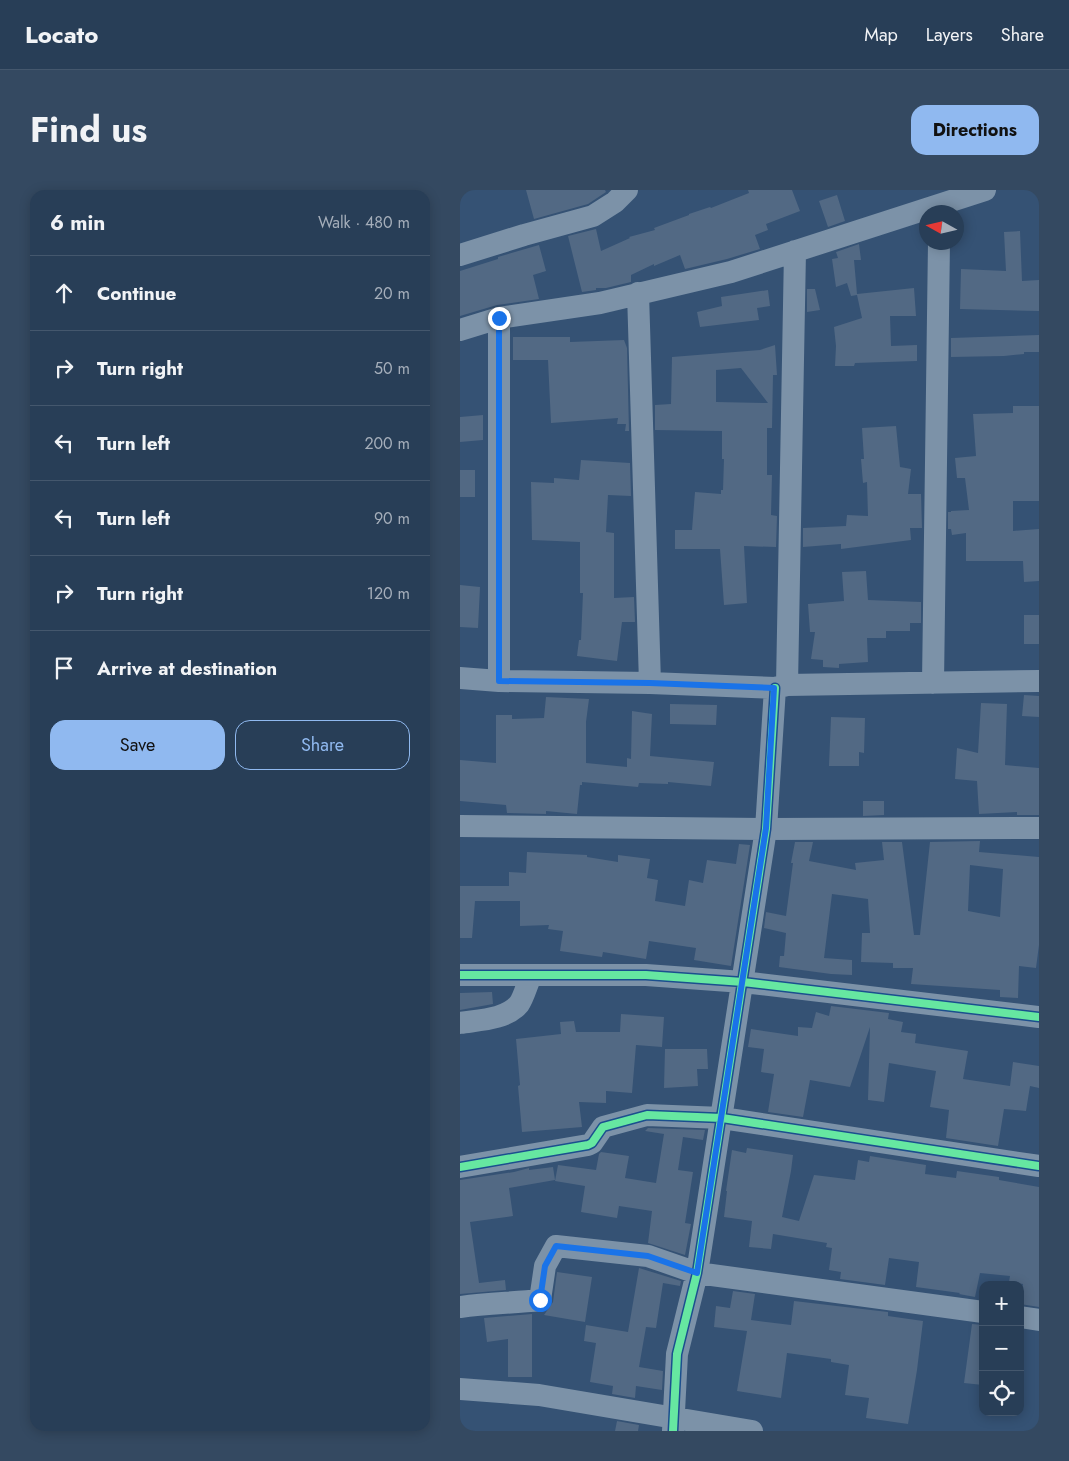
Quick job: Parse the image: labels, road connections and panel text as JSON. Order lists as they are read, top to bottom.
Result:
{
  "north": "left",
  "page": {
    "header": "Locato",
    "nav": ["Map", "Layers", "Share"],
    "title": "Find us",
    "buttons": [
      "Directions",
      ["Save", "Share"]
    ],
    "heading": ["6 min", "Walk · 480 m"],
    "list": [
      ["Continue", "20 m"],
      ["Turn right", "50 m"],
      ["Turn left", "200 m"],
      ["Turn left", "90 m"],
      ["Turn right", "120 m"],
      "Arrive at destination"
    ],
    "map_buttons": ["+", "−"]
  }
}
